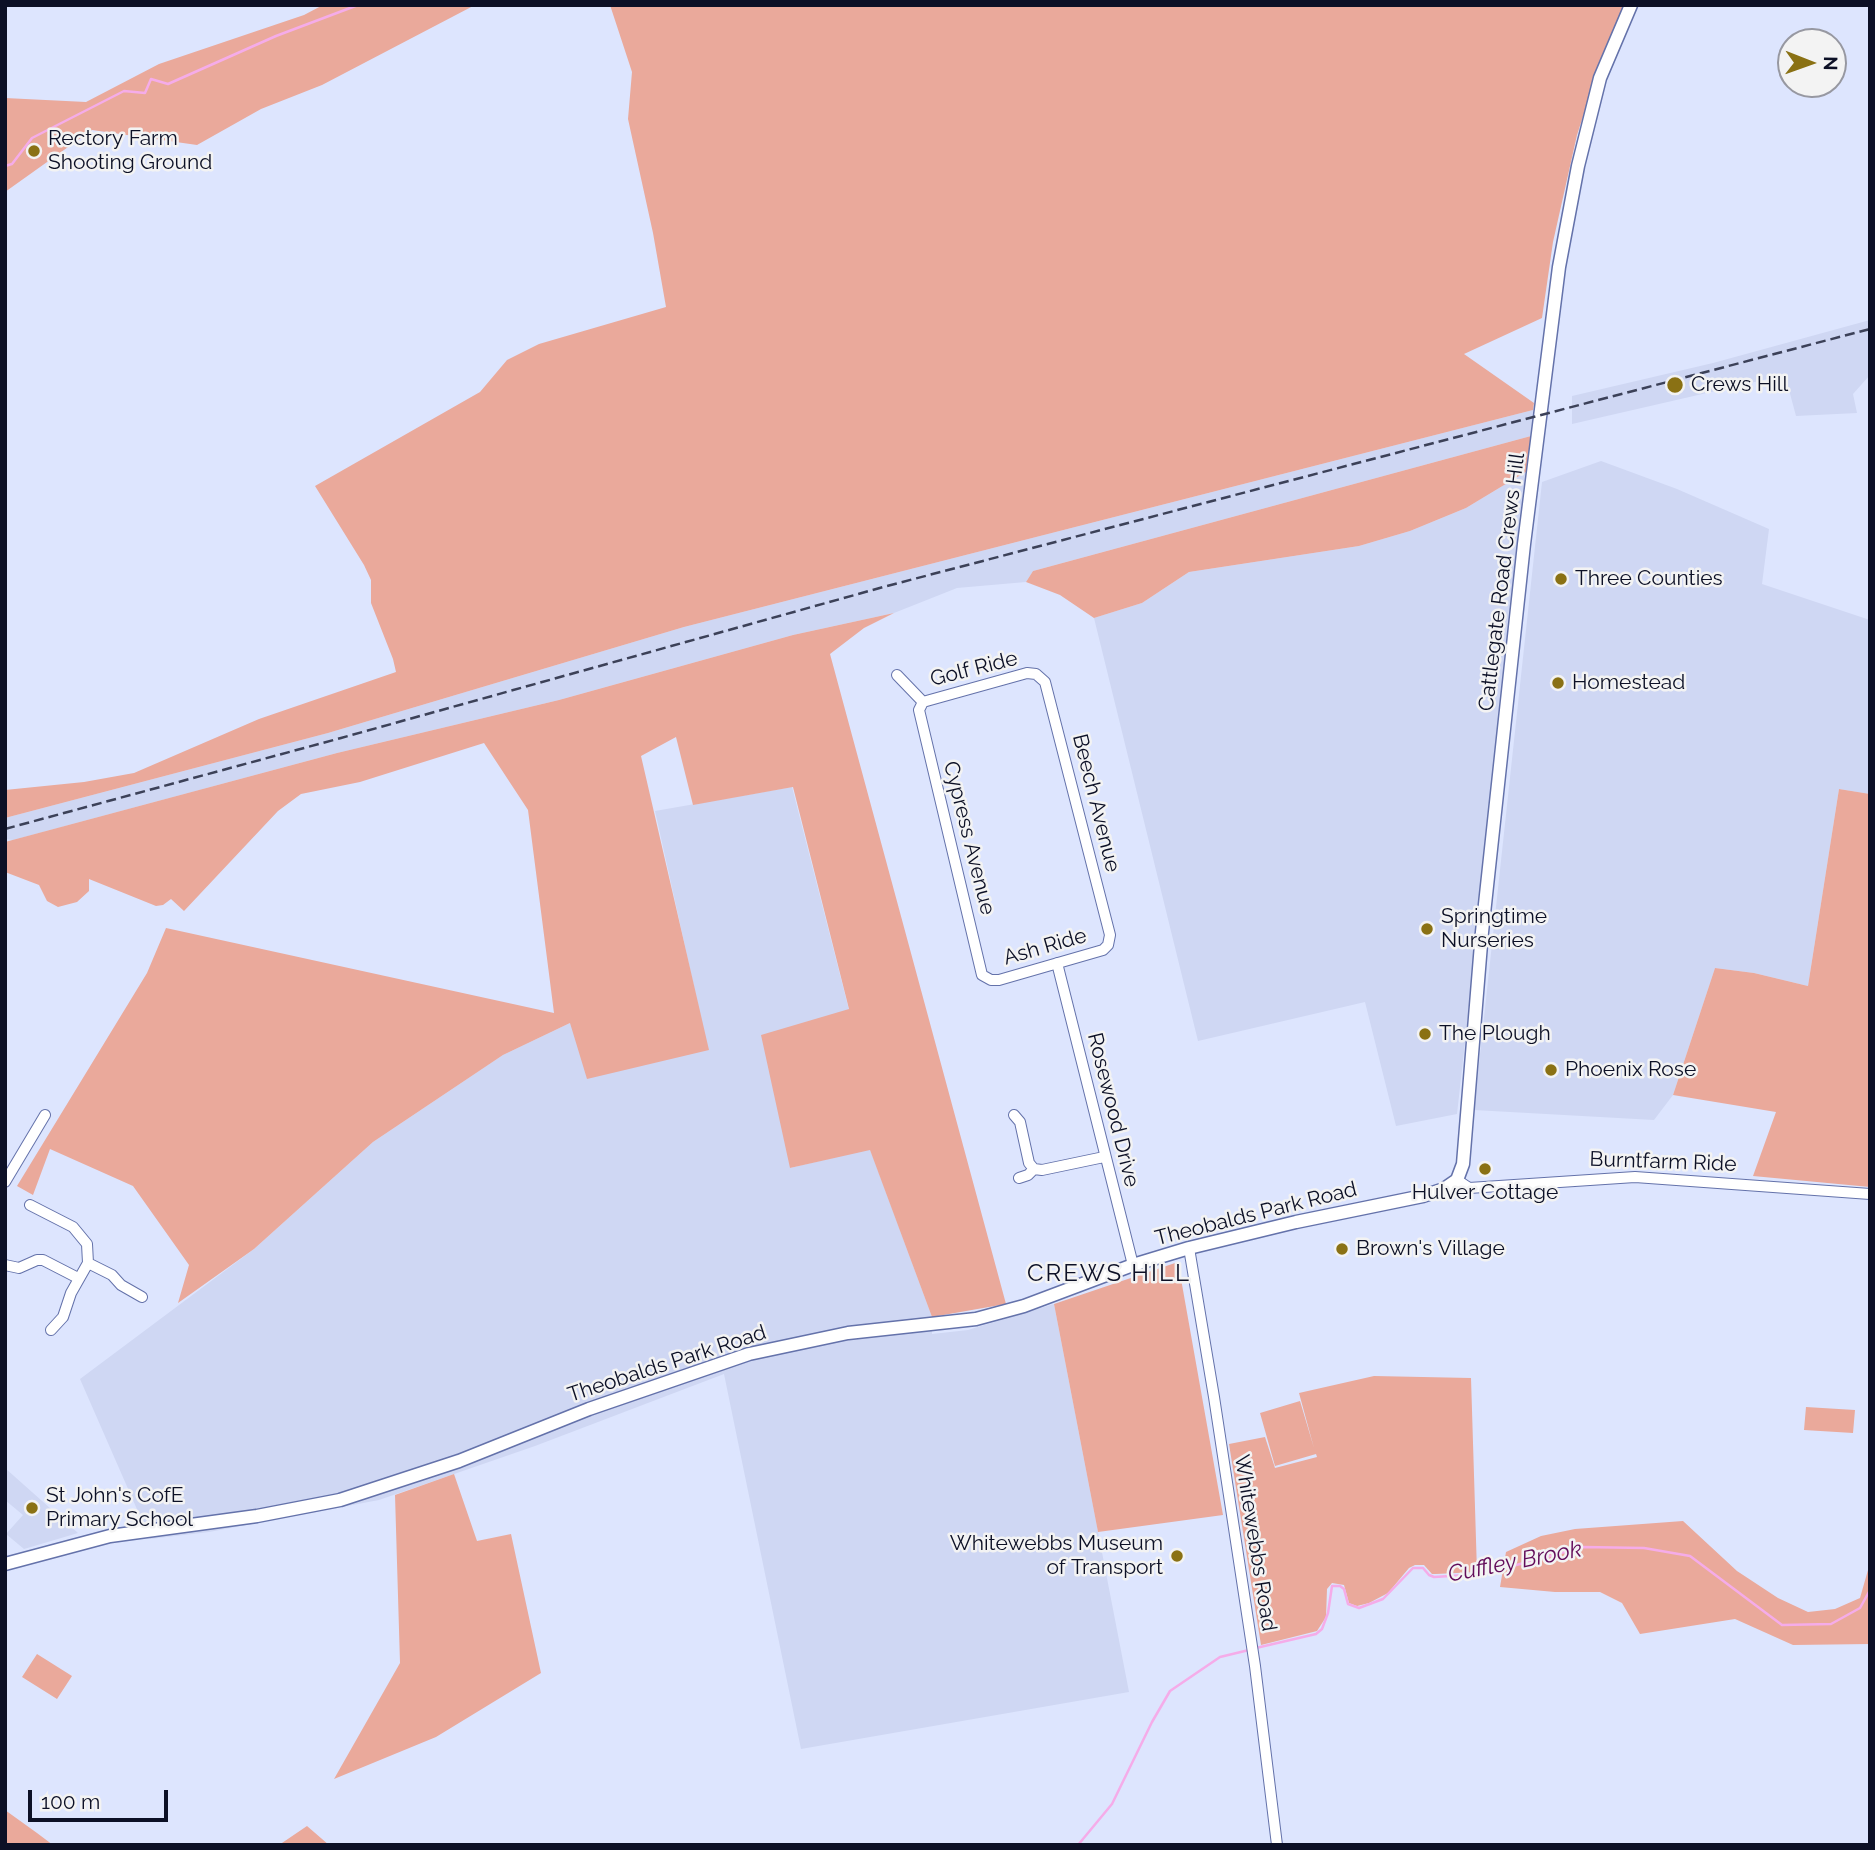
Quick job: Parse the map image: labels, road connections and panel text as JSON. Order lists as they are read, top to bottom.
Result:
{
  "streets": {
    "street": [
      "Cattlegate Road Crews Hill",
      "Golf Ride",
      "Beech Avenue",
      "Cypress Avenue",
      "Ash Ride",
      "Rosewood Drive",
      "Burntfarm Ride",
      "Theobalds Park Road",
      "Whitewebbs Road"
    ]
  },
  "crossings": [
    ["Cattlegate Road Crews Hill", "Burntfarm Ride"],
    ["Cattlegate Road Crews Hill", "Theobalds Park Road"],
    ["Golf Ride", "Beech Avenue"],
    ["Golf Ride", "Cypress Avenue"],
    ["Beech Avenue", "Ash Ride"],
    ["Cypress Avenue", "Ash Ride"],
    ["Ash Ride", "Rosewood Drive"],
    ["Rosewood Drive", "Theobalds Park Road"],
    ["Burntfarm Ride", "Theobalds Park Road"],
    ["Theobalds Park Road", "Whitewebbs Road"]
  ],
  "districts": ["CREWS HILL"],
  "water": ["Cuffley Brook"],
  "places": [
    "Rectory Farm Shooting Ground",
    "Crews Hill",
    "Three Counties",
    "Homestead",
    "Springtime Nurseries",
    "The Plough",
    "Phoenix Rose",
    "Hulver Cottage",
    "Brown's Village",
    "St John's CofE Primary School",
    "Whitewebbs Museum of Transport"
  ],
  "scale_bar": "100 m",
  "north": "right"
}
